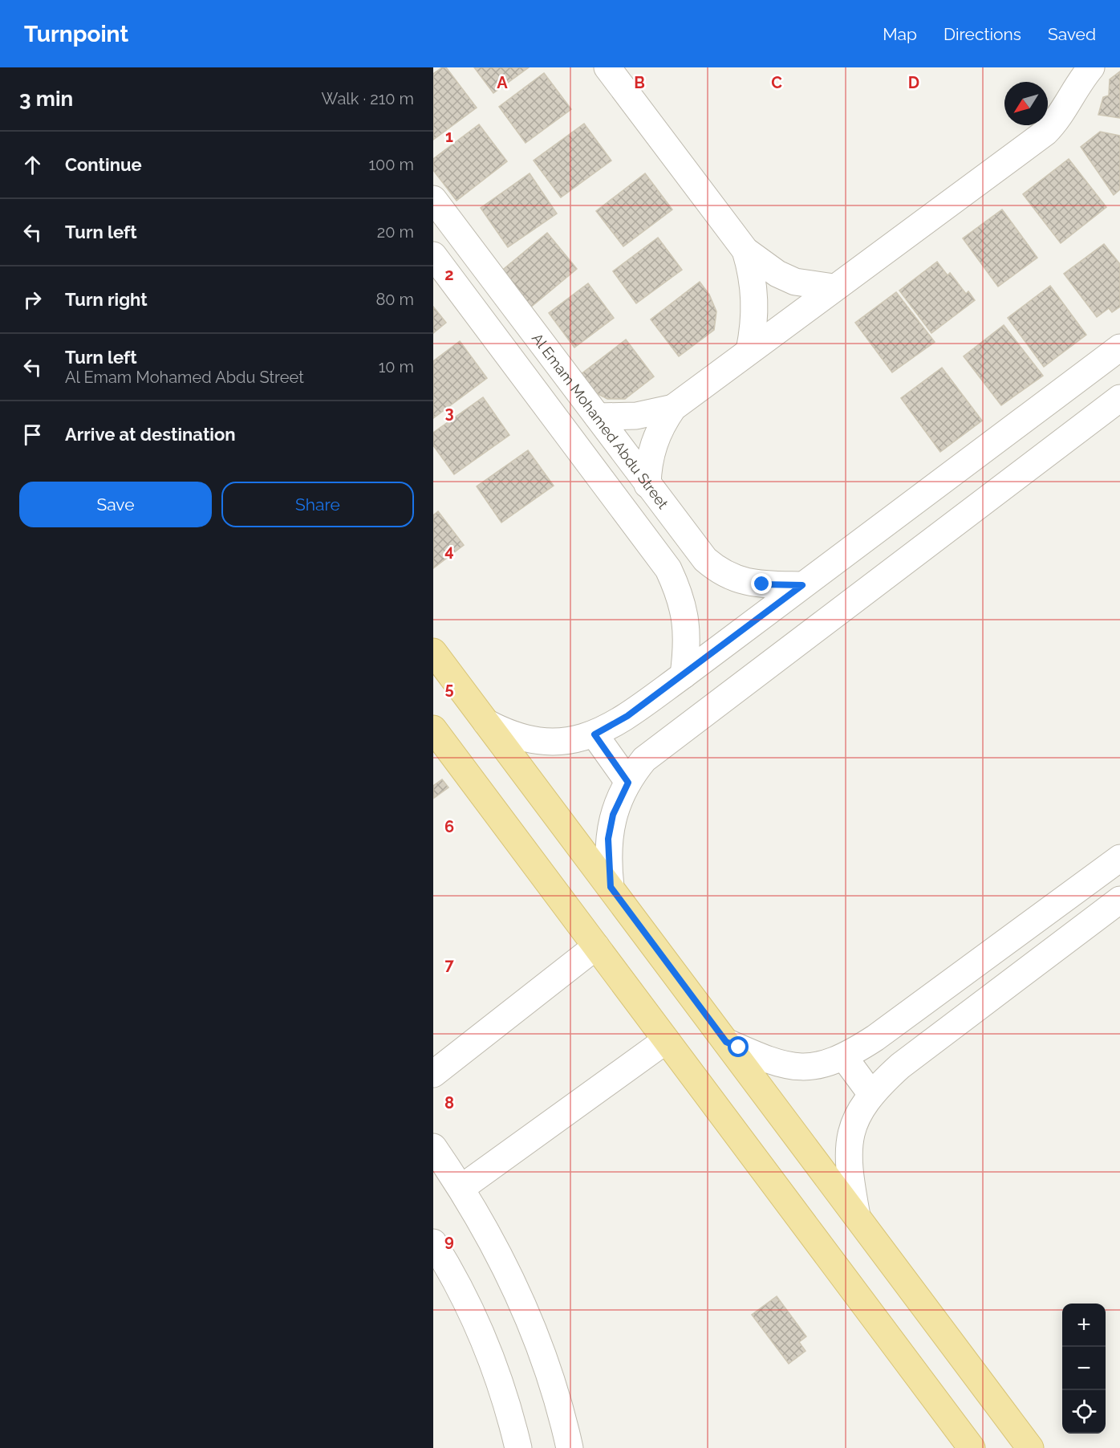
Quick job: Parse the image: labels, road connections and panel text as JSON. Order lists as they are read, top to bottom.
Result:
{
  "streets": {
    "street": ["Al Emam Mohamed Abdu Street"]
  },
  "north": "bottom left",
  "page": {
    "header": "Turnpoint",
    "nav": ["Map", "Directions", "Saved"],
    "heading": ["3 min", "Walk · 210 m"],
    "list": [
      ["Continue", "100 m"],
      ["Turn left", "20 m"],
      ["Turn right", "80 m"],
      ["Turn left", "Al Emam Mohamed Abdu Street", "10 m"],
      "Arrive at destination"
    ],
    "buttons": ["Save", "Share"],
    "map_buttons": ["+", "−"]
  },
  "grid": {
    "columns": [
      "A",
      "B",
      "C",
      "D"
    ],
    "rows": [
      "1",
      "2",
      "3",
      "4",
      "5",
      "6",
      "7",
      "8",
      "9"
    ]
  }
}
